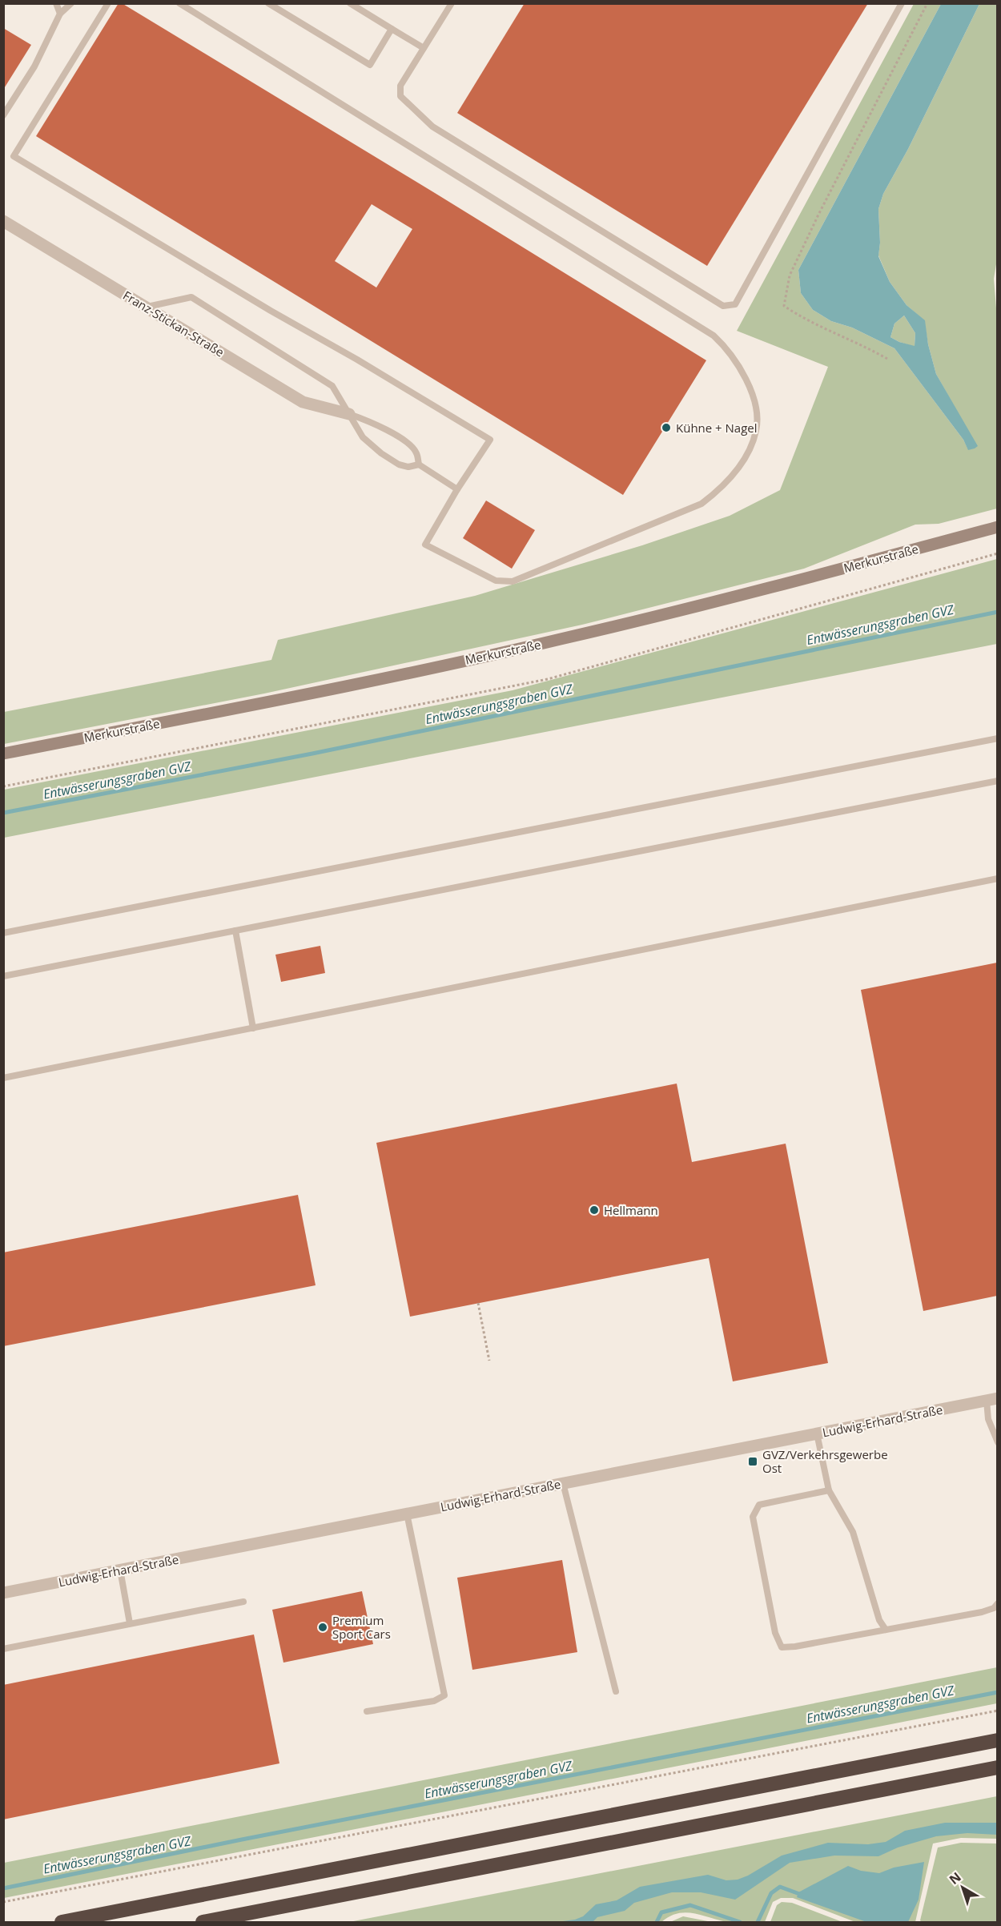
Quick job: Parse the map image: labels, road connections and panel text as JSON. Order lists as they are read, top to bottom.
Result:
{
  "streets": {
    "street": ["Franz-Stickan-Straße", "Merkurstraße", "Ludwig-Erhard-Straße"]
  },
  "water": ["Entwässerungsgraben GVZ"],
  "places": {
    "other": ["Kühne + Nagel", "Hellmann", "Premium Sport Cars"],
    "transit": ["GVZ/Verkehrsgewerbe Ost"]
  },
  "north": "top left"
}
